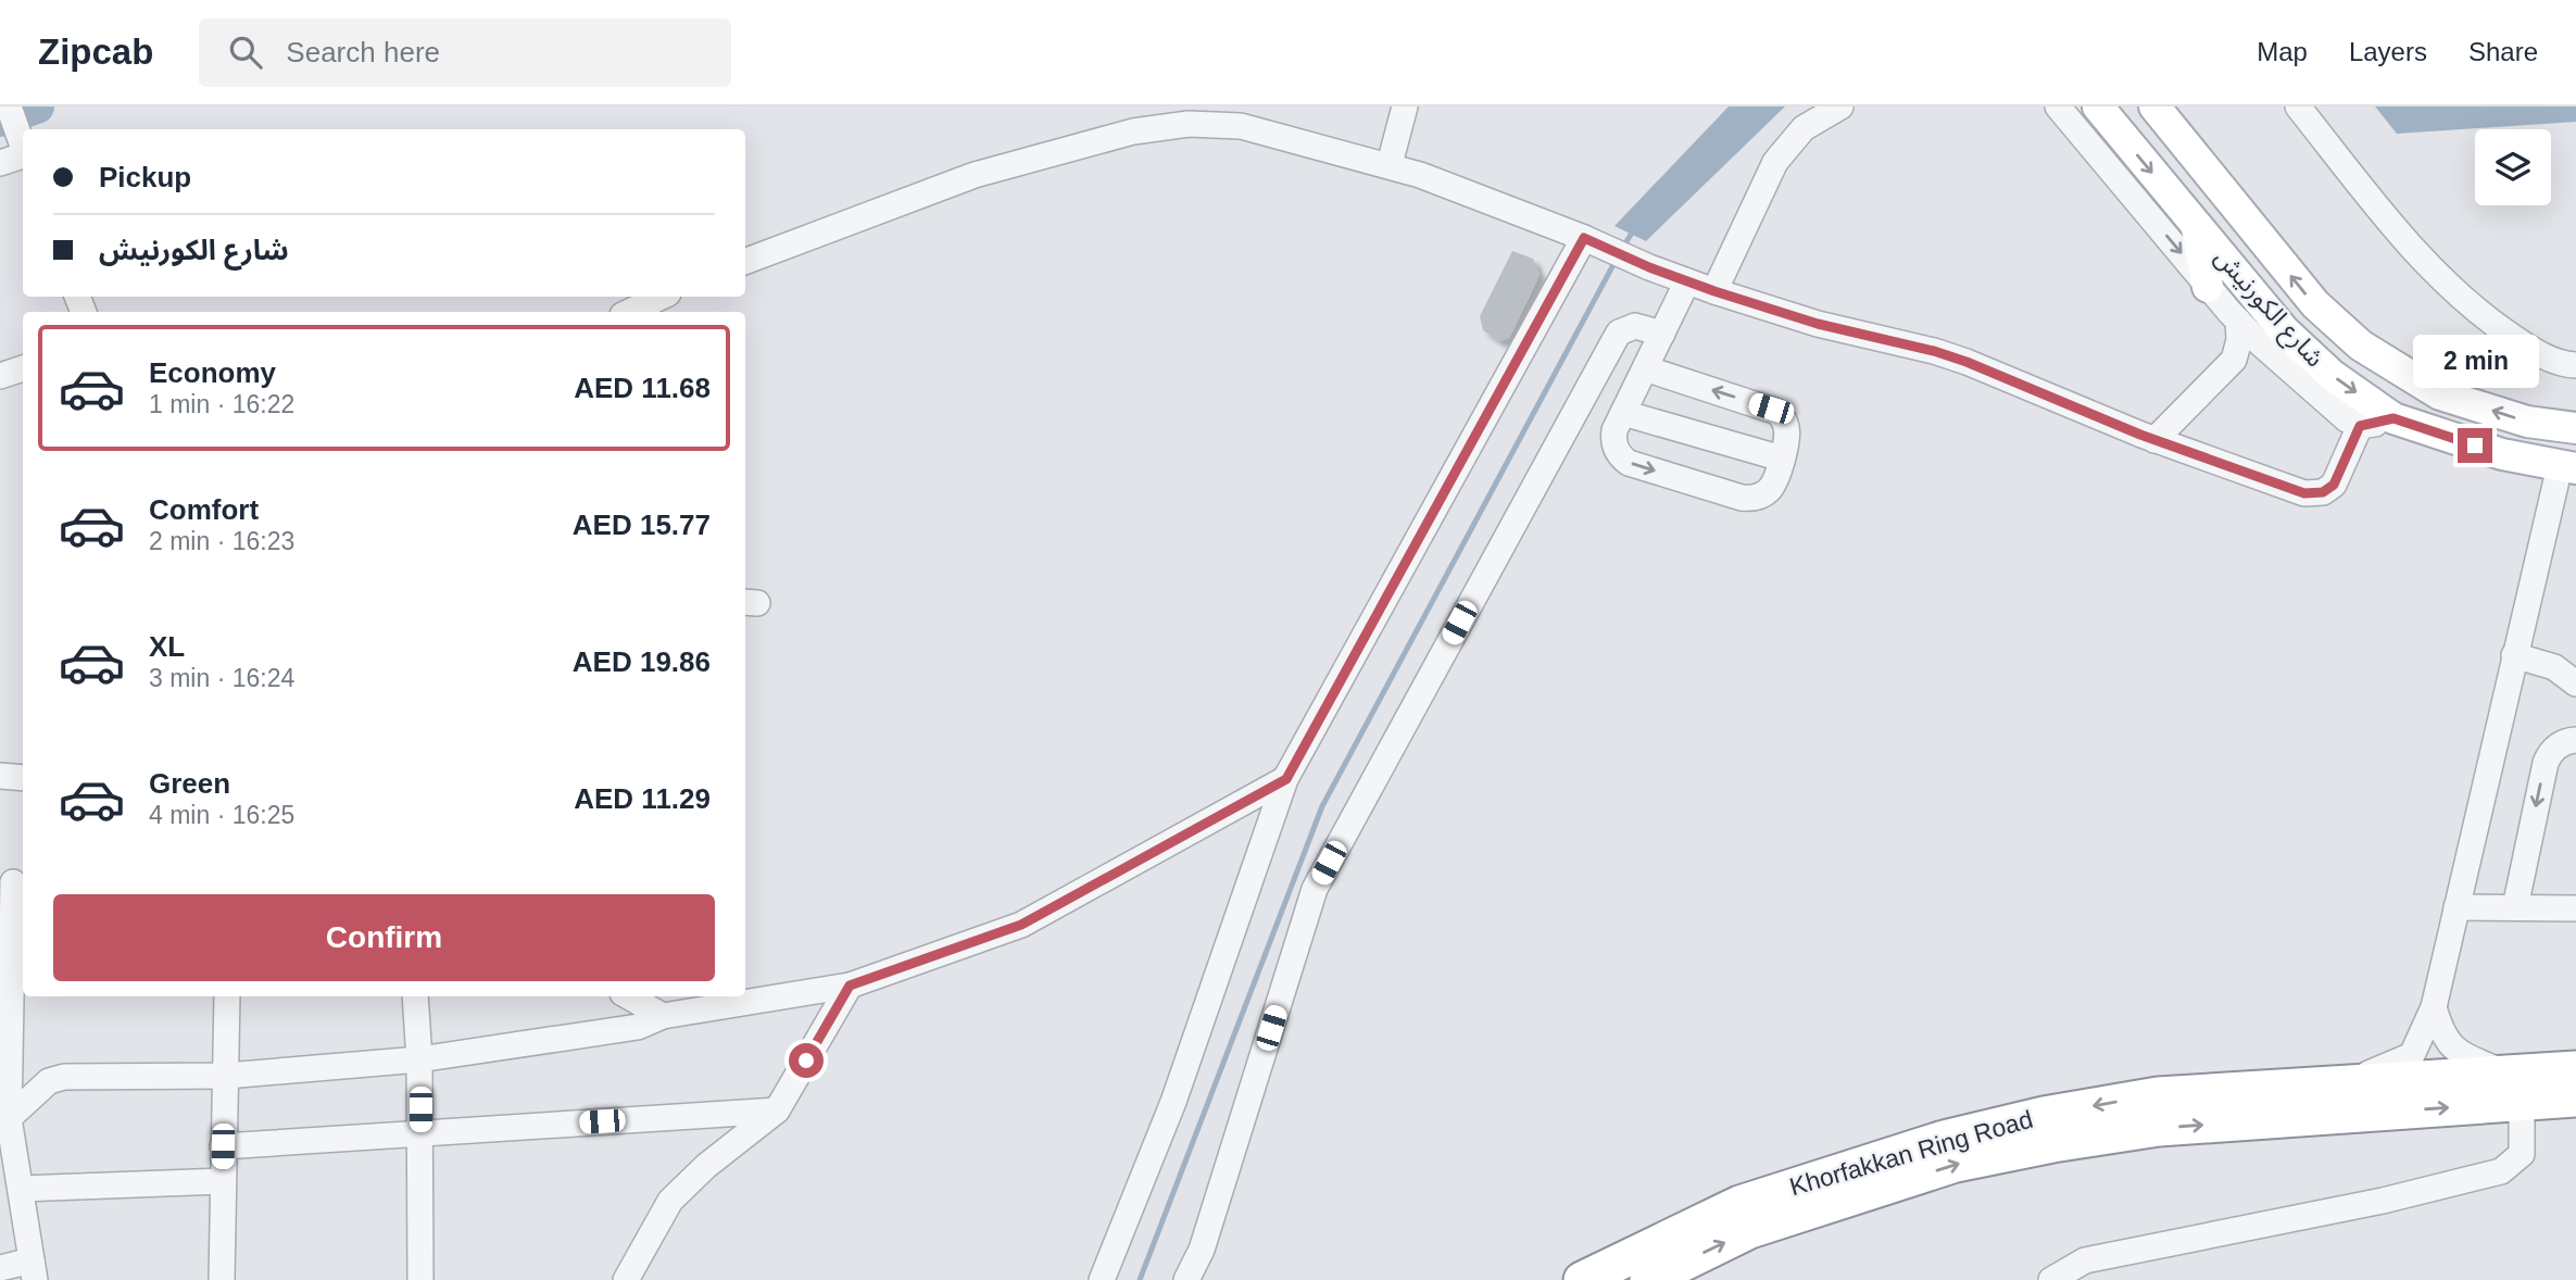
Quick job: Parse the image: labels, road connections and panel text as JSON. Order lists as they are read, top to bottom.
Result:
{
  "streets": {
    "highway": ["Khorfakkan Ring Road"],
    "main road": ["شارع الكورنيش"]
  },
  "page": {
    "header": "Zipcab",
    "search": "Search here",
    "nav": ["Map", "Layers", "Share"],
    "banner": ["Pickup", "شارع الكورنيش"],
    "list": [
      {
        "name": "Economy",
        "note": "1 min · 16:22",
        "value": "AED 11.68"
      },
      {
        "name": "Comfort",
        "note": "2 min · 16:23",
        "value": "AED 15.77"
      },
      {
        "name": "XL",
        "note": "3 min · 16:24",
        "value": "AED 19.86"
      },
      {
        "name": "Green",
        "note": "4 min · 16:25",
        "value": "AED 11.29"
      }
    ],
    "bubble": "2 min",
    "buttons": "Confirm"
  }
}
